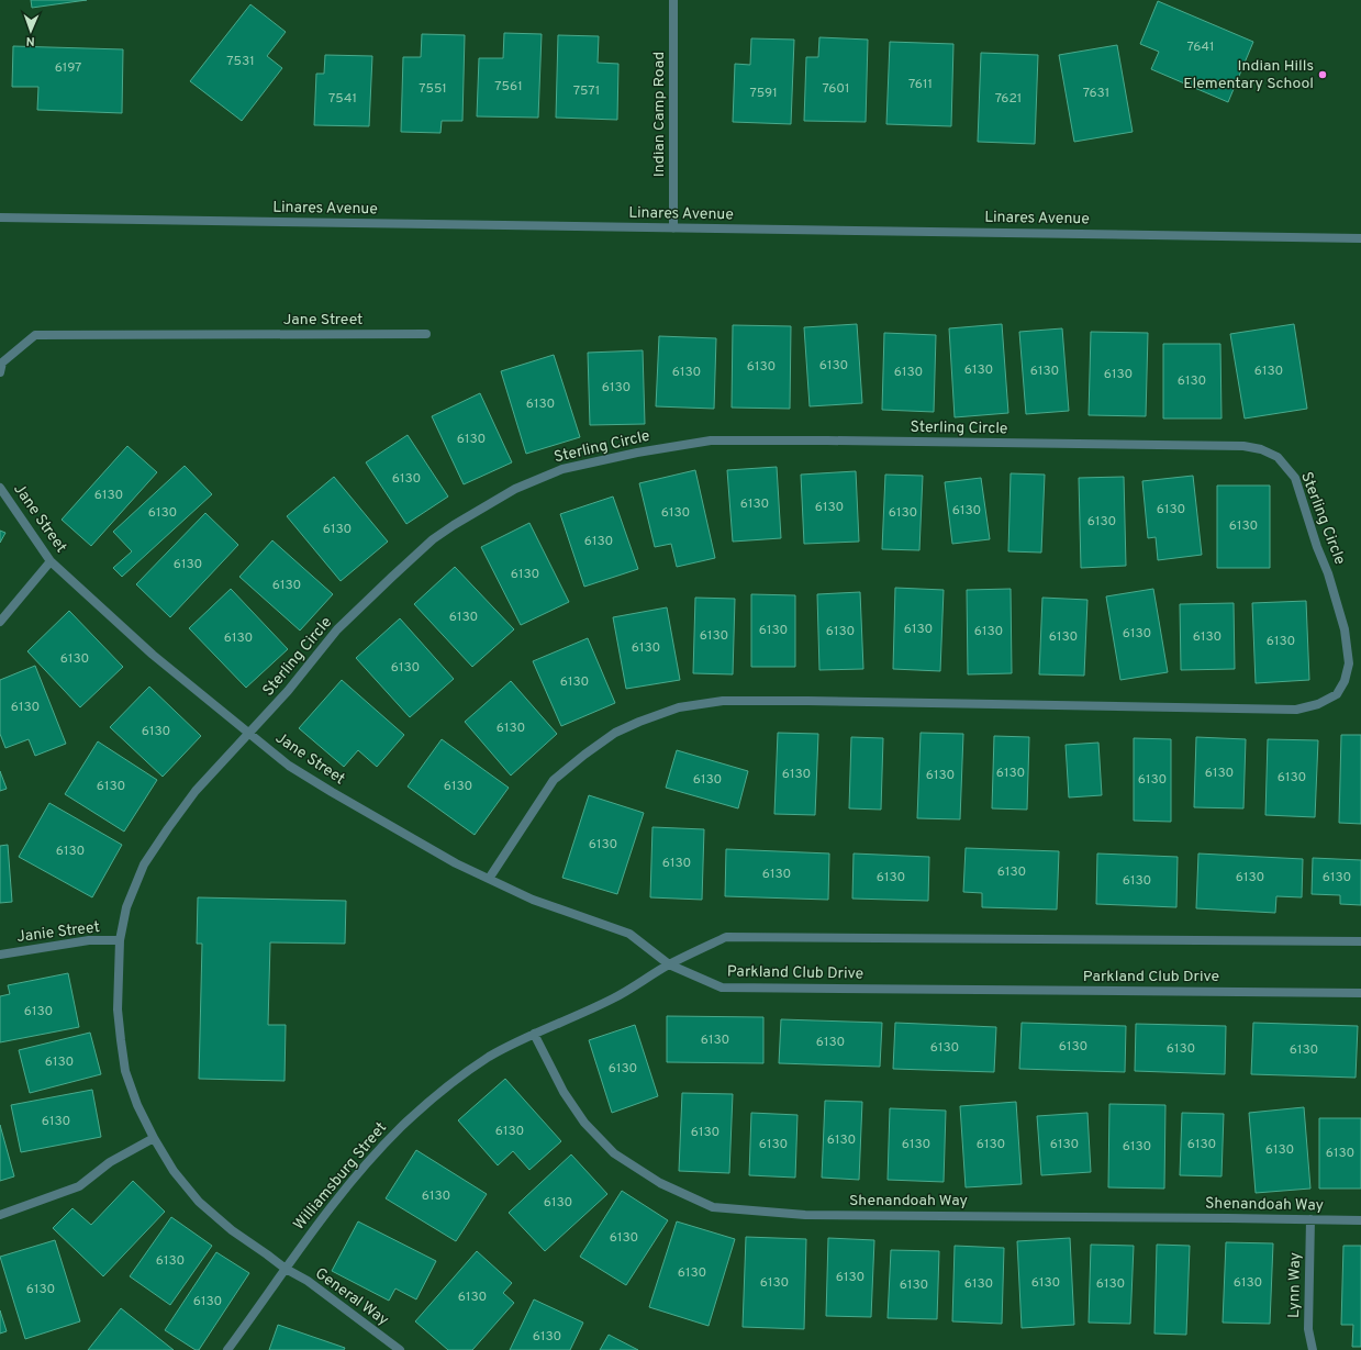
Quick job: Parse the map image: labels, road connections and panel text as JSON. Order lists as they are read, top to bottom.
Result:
{
  "streets": {
    "street": [
      "Indian Camp Road",
      "Linares Avenue",
      "Jane Street",
      "Sterling Circle",
      "Janie Street",
      "Parkland Club Drive",
      "Williamsburg Street",
      "Shenandoah Way",
      "Lynn Way",
      "General Way"
    ]
  },
  "crossings": [
    ["Indian Camp Road", "Linares Avenue"],
    ["Jane Street", "Sterling Circle"],
    ["Jane Street", "Parkland Club Drive"],
    ["Jane Street", "Williamsburg Street"],
    ["Sterling Circle", "Janie Street"],
    ["Sterling Circle", "General Way"],
    ["Janie Street", "General Way"],
    ["Parkland Club Drive", "Williamsburg Street"],
    ["Williamsburg Street", "Shenandoah Way"],
    ["Williamsburg Street", "General Way"],
    ["Shenandoah Way", "Lynn Way"]
  ],
  "places": ["Indian Hills Elementary School"],
  "house_numbers": [
    "7641",
    "7531",
    "6197",
    "7611",
    "7561",
    "7551",
    "7601",
    "7571",
    "7591",
    "7631",
    "7541",
    "7621",
    "6130",
    "6130",
    "6130",
    "6130",
    "6130",
    "6130",
    "6130",
    "6130",
    "6130",
    "6130",
    "6130",
    "6130",
    "6130",
    "6130",
    "6130",
    "6130",
    "6130",
    "6130",
    "6130",
    "6130",
    "6130",
    "6130",
    "6130",
    "6130",
    "6130",
    "6130",
    "6130",
    "6130",
    "6130",
    "6130",
    "6130",
    "6130",
    "6130",
    "6130",
    "6130",
    "6130",
    "6130",
    "6130",
    "6130",
    "6130",
    "6130",
    "6130",
    "6130",
    "6130",
    "6130",
    "6130",
    "6130",
    "6130",
    "6130",
    "6130",
    "6130",
    "6130",
    "6130",
    "6130",
    "6130",
    "6130",
    "6130",
    "6130",
    "6130",
    "6130",
    "6130",
    "6130",
    "6130",
    "6130",
    "6130",
    "6130",
    "6130",
    "6130",
    "6130",
    "6130",
    "6130",
    "6130",
    "6130",
    "6130",
    "6130",
    "6130",
    "6130",
    "6130",
    "6130",
    "6130",
    "6130",
    "6130",
    "6130",
    "6130",
    "6130",
    "6130",
    "6130",
    "6130",
    "6130",
    "6130",
    "6130",
    "6130",
    "6130",
    "6130",
    "6130",
    "6130",
    "6130",
    "6130",
    "6130",
    "6130",
    "6130"
  ],
  "north": "bottom"
}
